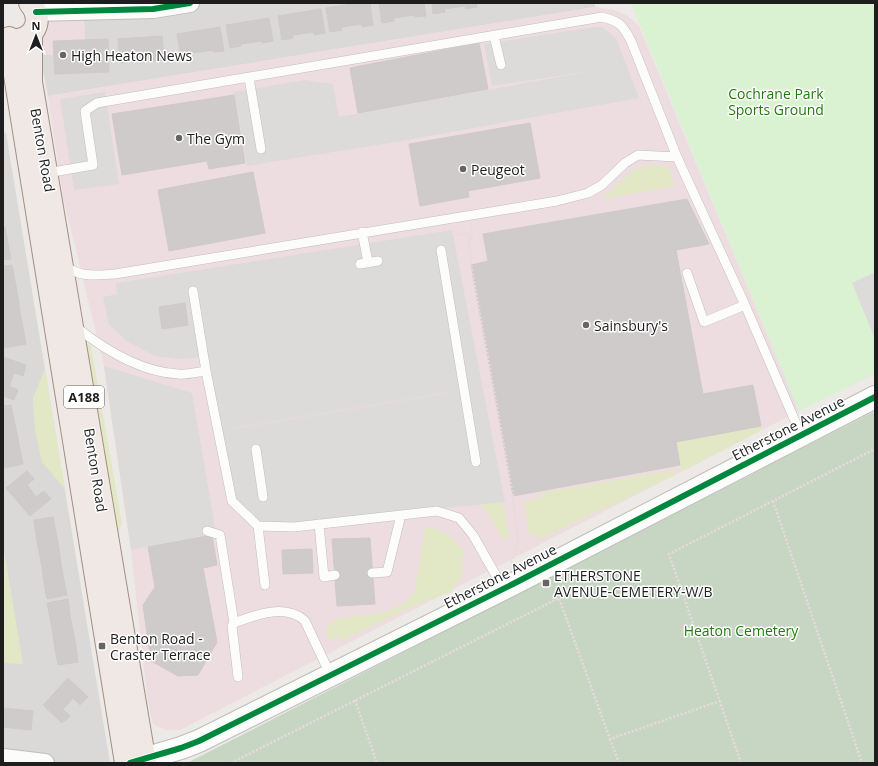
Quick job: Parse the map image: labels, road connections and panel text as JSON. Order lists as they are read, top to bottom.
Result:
{
  "streets": {
    "main road": ["Benton Road", "A188"],
    "street": ["Etherstone Avenue"]
  },
  "crossings": [
    ["Benton Road", "A188"],
    ["Benton Road", "Etherstone Avenue"]
  ],
  "parks": ["Cochrane Park Sports Ground", "Heaton Cemetery"],
  "places": {
    "other": [
      "High Heaton News",
      "The Gym",
      "Peugeot",
      "Sainsbury's"
    ],
    "transit": ["ETHERSTONE AVENUE-CEMETERY-W/B", "Benton Road - Craster Terrace"]
  },
  "north": "top"
}
